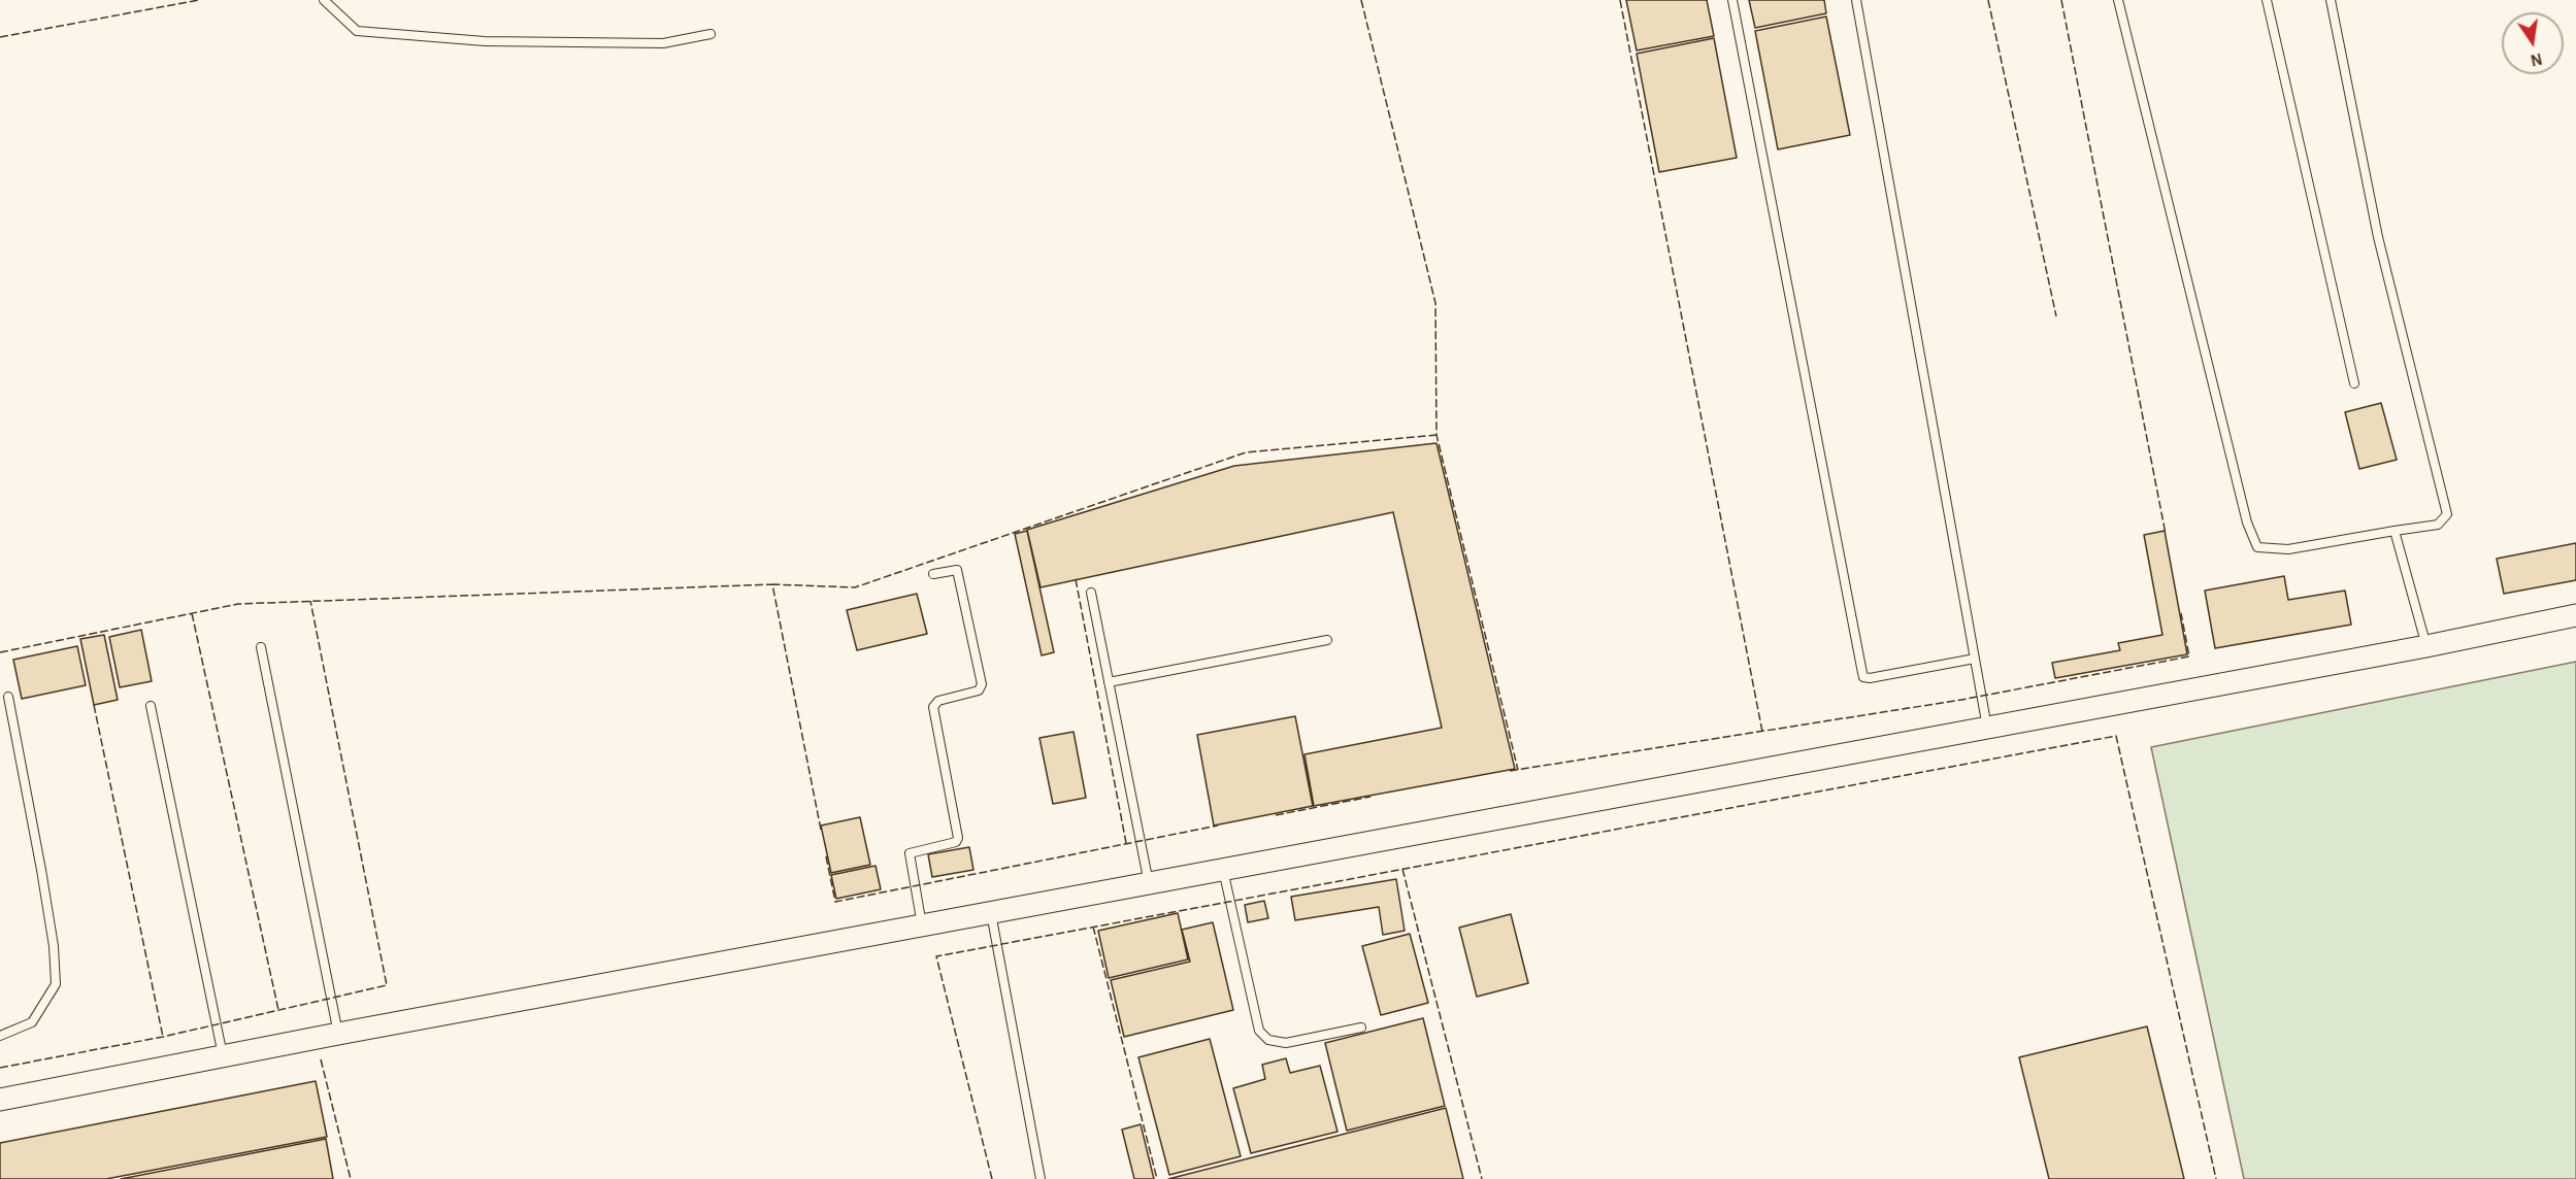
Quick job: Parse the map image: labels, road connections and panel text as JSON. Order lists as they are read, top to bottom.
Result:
{
  "north": "bottom"
}
